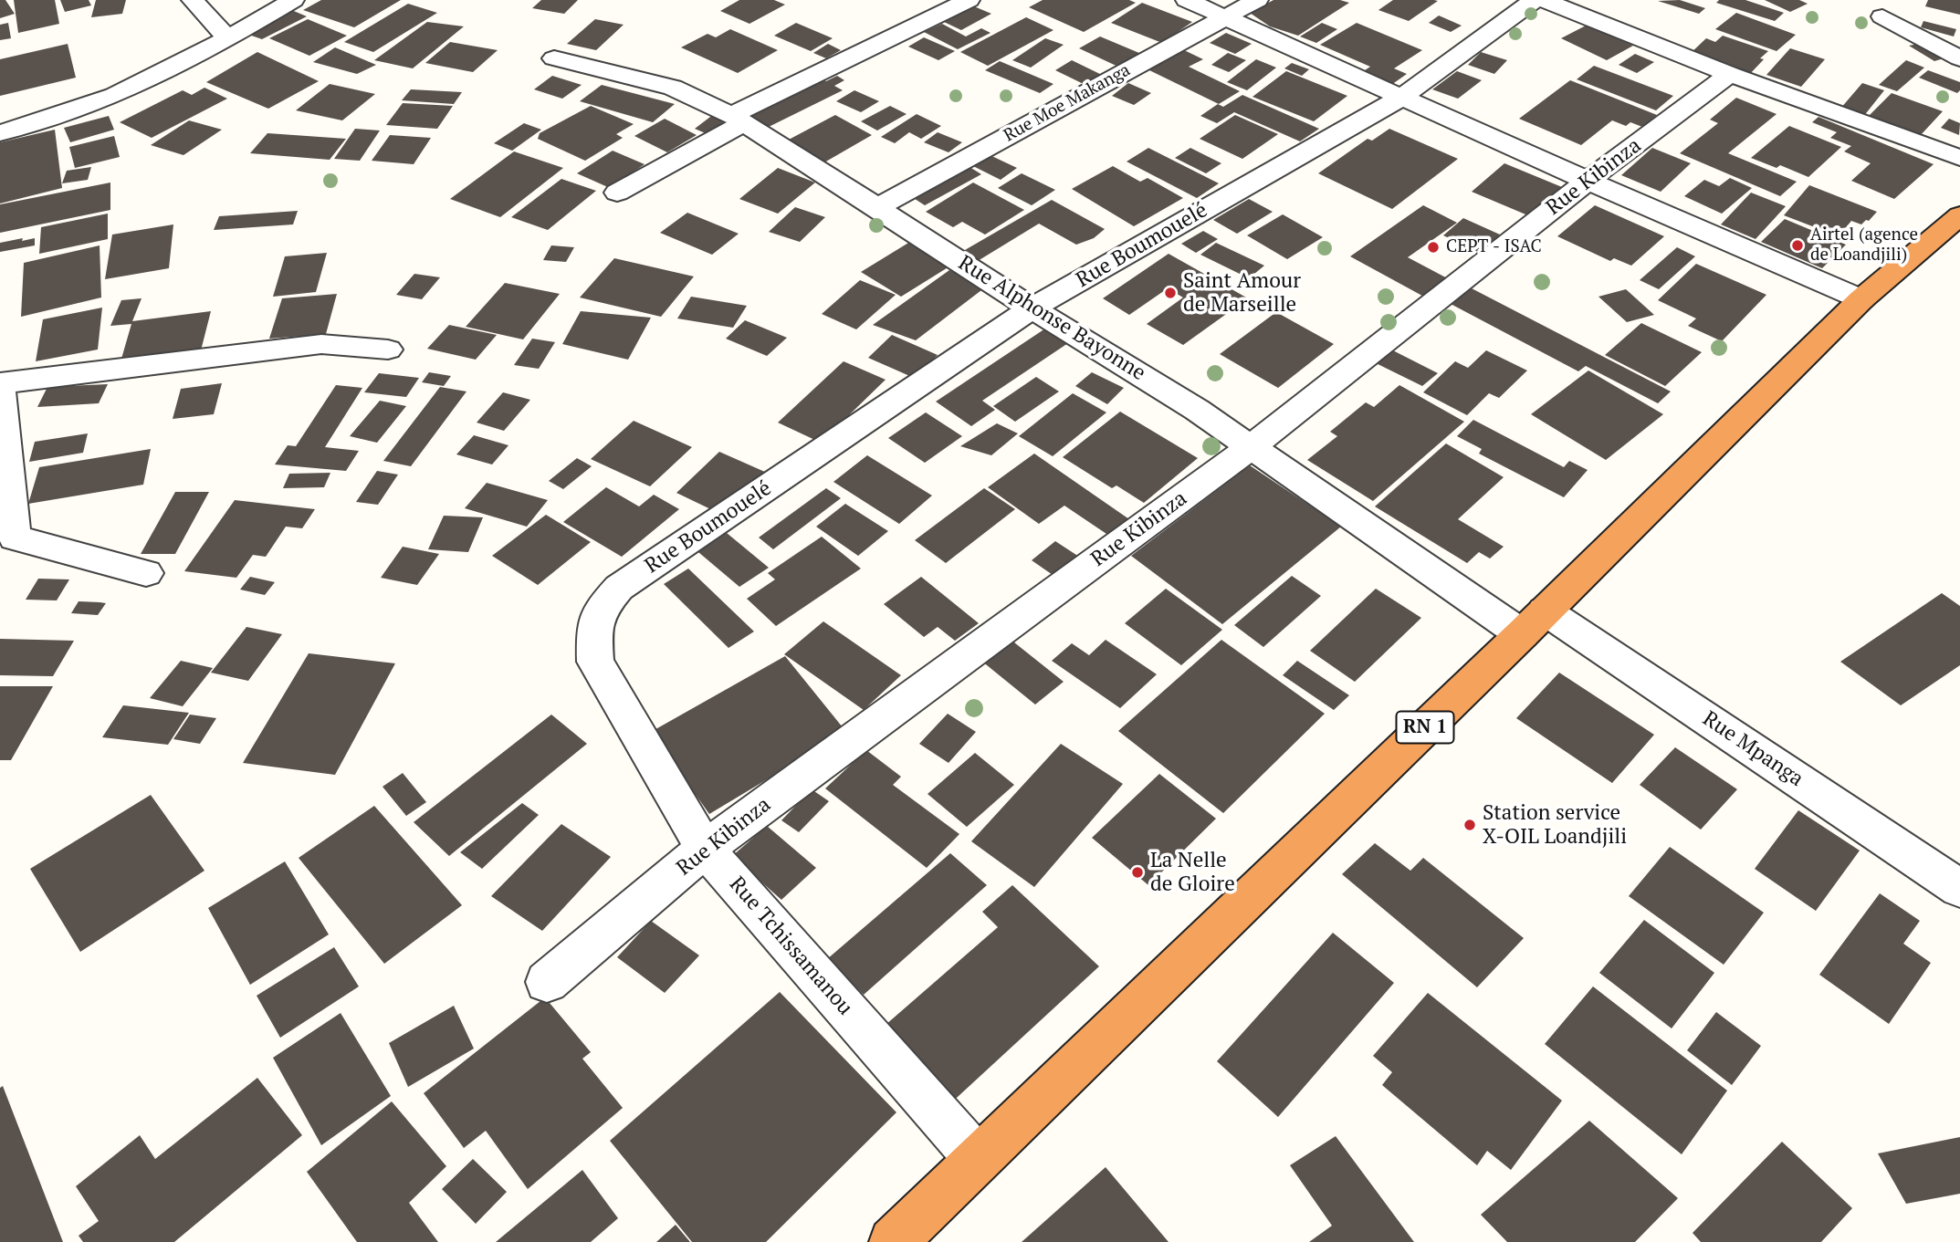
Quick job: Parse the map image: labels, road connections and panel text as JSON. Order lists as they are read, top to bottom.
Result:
{
  "streets": {
    "highway": ["RN 1"],
    "street": [
      "Rue Moe Makanga",
      "Rue Kibinza",
      "Rue Boumouelé",
      "Rue Alphonse Bayonne",
      "Rue Mpanga",
      "Rue Tchissamanou"
    ]
  },
  "crossings": [
    ["Rue Moe Makanga", "Rue Alphonse Bayonne"],
    ["Rue Kibinza", "Rue Alphonse Bayonne"],
    ["Rue Kibinza", "Rue Tchissamanou"],
    ["Rue Boumouelé", "Rue Alphonse Bayonne"],
    ["Rue Boumouelé", "Rue Tchissamanou"],
    ["Rue Alphonse Bayonne", "RN 1"],
    ["Rue Alphonse Bayonne", "Rue Mpanga"],
    ["RN 1", "Rue Mpanga"],
    ["RN 1", "Rue Tchissamanou"]
  ],
  "places": [
    "Airtel (agence de Loandjili)",
    "CEPT - ISAC",
    "Saint Amour de Marseille",
    "Station service X-OIL Loandjili",
    "La Nelle de Gloire"
  ]
}
